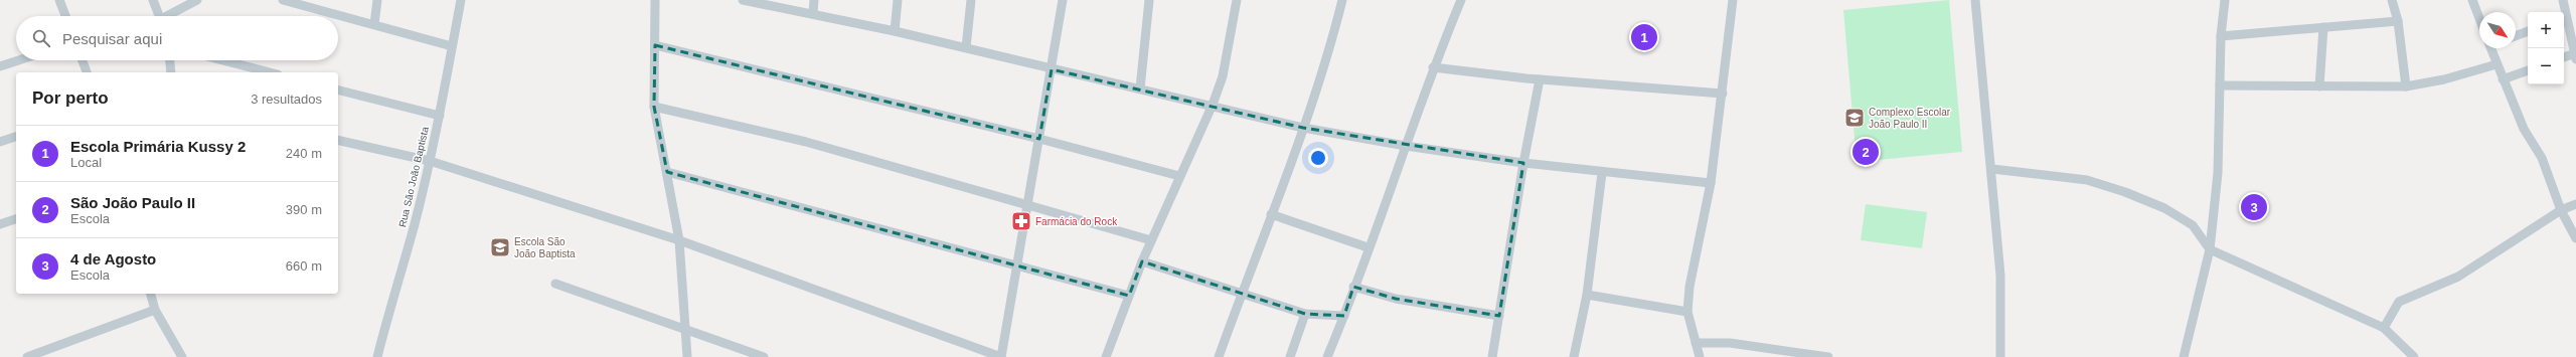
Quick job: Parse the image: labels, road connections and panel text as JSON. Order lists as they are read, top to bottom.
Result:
{
  "streets": {
    "street": ["Rua São João Baptista"]
  },
  "places": {
    "school or university": ["Complexo Escolar João Paulo II", "Escola São João Baptista"],
    "pharmacy": ["Farmácia do Rock"]
  },
  "north": "bottom right",
  "page": {
    "map_buttons": ["+", "−"],
    "search": "Pesquisar aqui",
    "pins": ["1", "2", "3"],
    "heading": ["Por perto", "3 resultados"],
    "list": [
      {
        "mark": "1",
        "name": "Escola Primária Kussy 2",
        "note": "Local",
        "value": "240 m"
      },
      {
        "mark": "2",
        "name": "São João Paulo II",
        "note": "Escola",
        "value": "390 m"
      },
      {
        "mark": "3",
        "name": "4 de Agosto",
        "note": "Escola",
        "value": "660 m"
      }
    ]
  }
}
